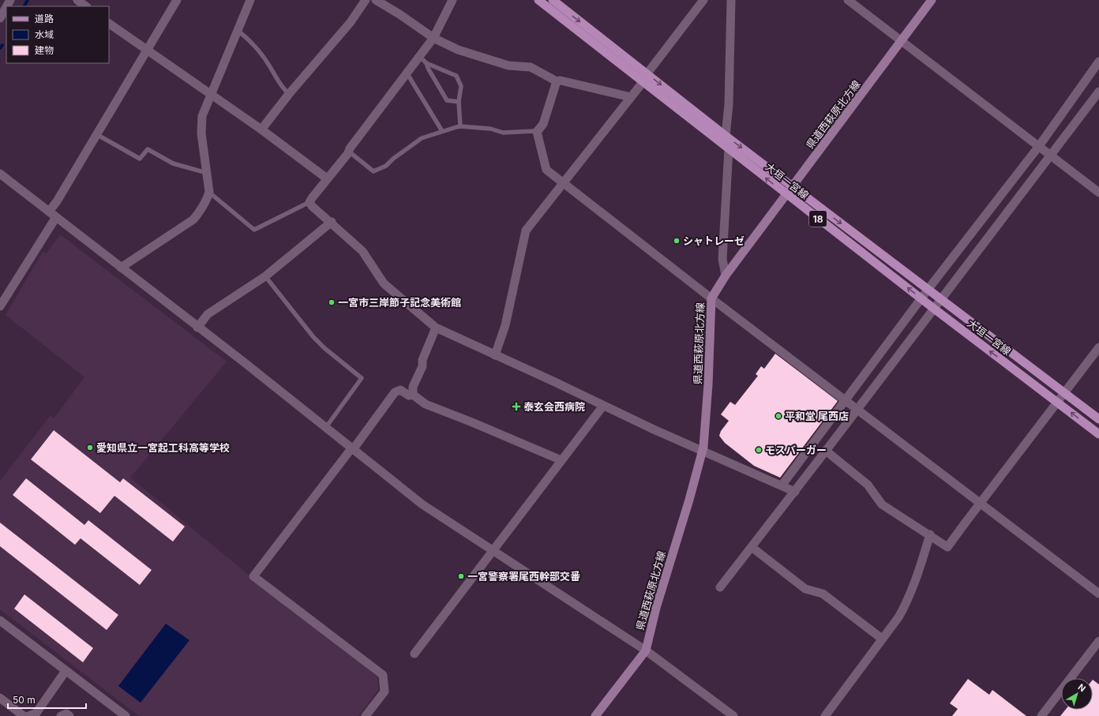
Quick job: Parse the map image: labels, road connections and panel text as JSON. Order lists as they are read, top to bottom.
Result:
{
  "streets": {
    "main road": ["県道西萩原北方線", "大垣一宮線", "18"]
  },
  "crossings": [
    ["県道西萩原北方線", "大垣一宮線"]
  ],
  "places": {
    "other": [
      "シャトレーゼ",
      "一宮市三岸節子記念美術館",
      "平和堂 尾西店",
      "愛知県立一宮起工科高等学校",
      "モスバーガー",
      "一宮警察署尾西幹部交番"
    ],
    "health": ["泰玄会西病院"]
  },
  "legend": ["道路", "水域", "建物"],
  "scale_bar": "50 m",
  "north": "top right"
}
